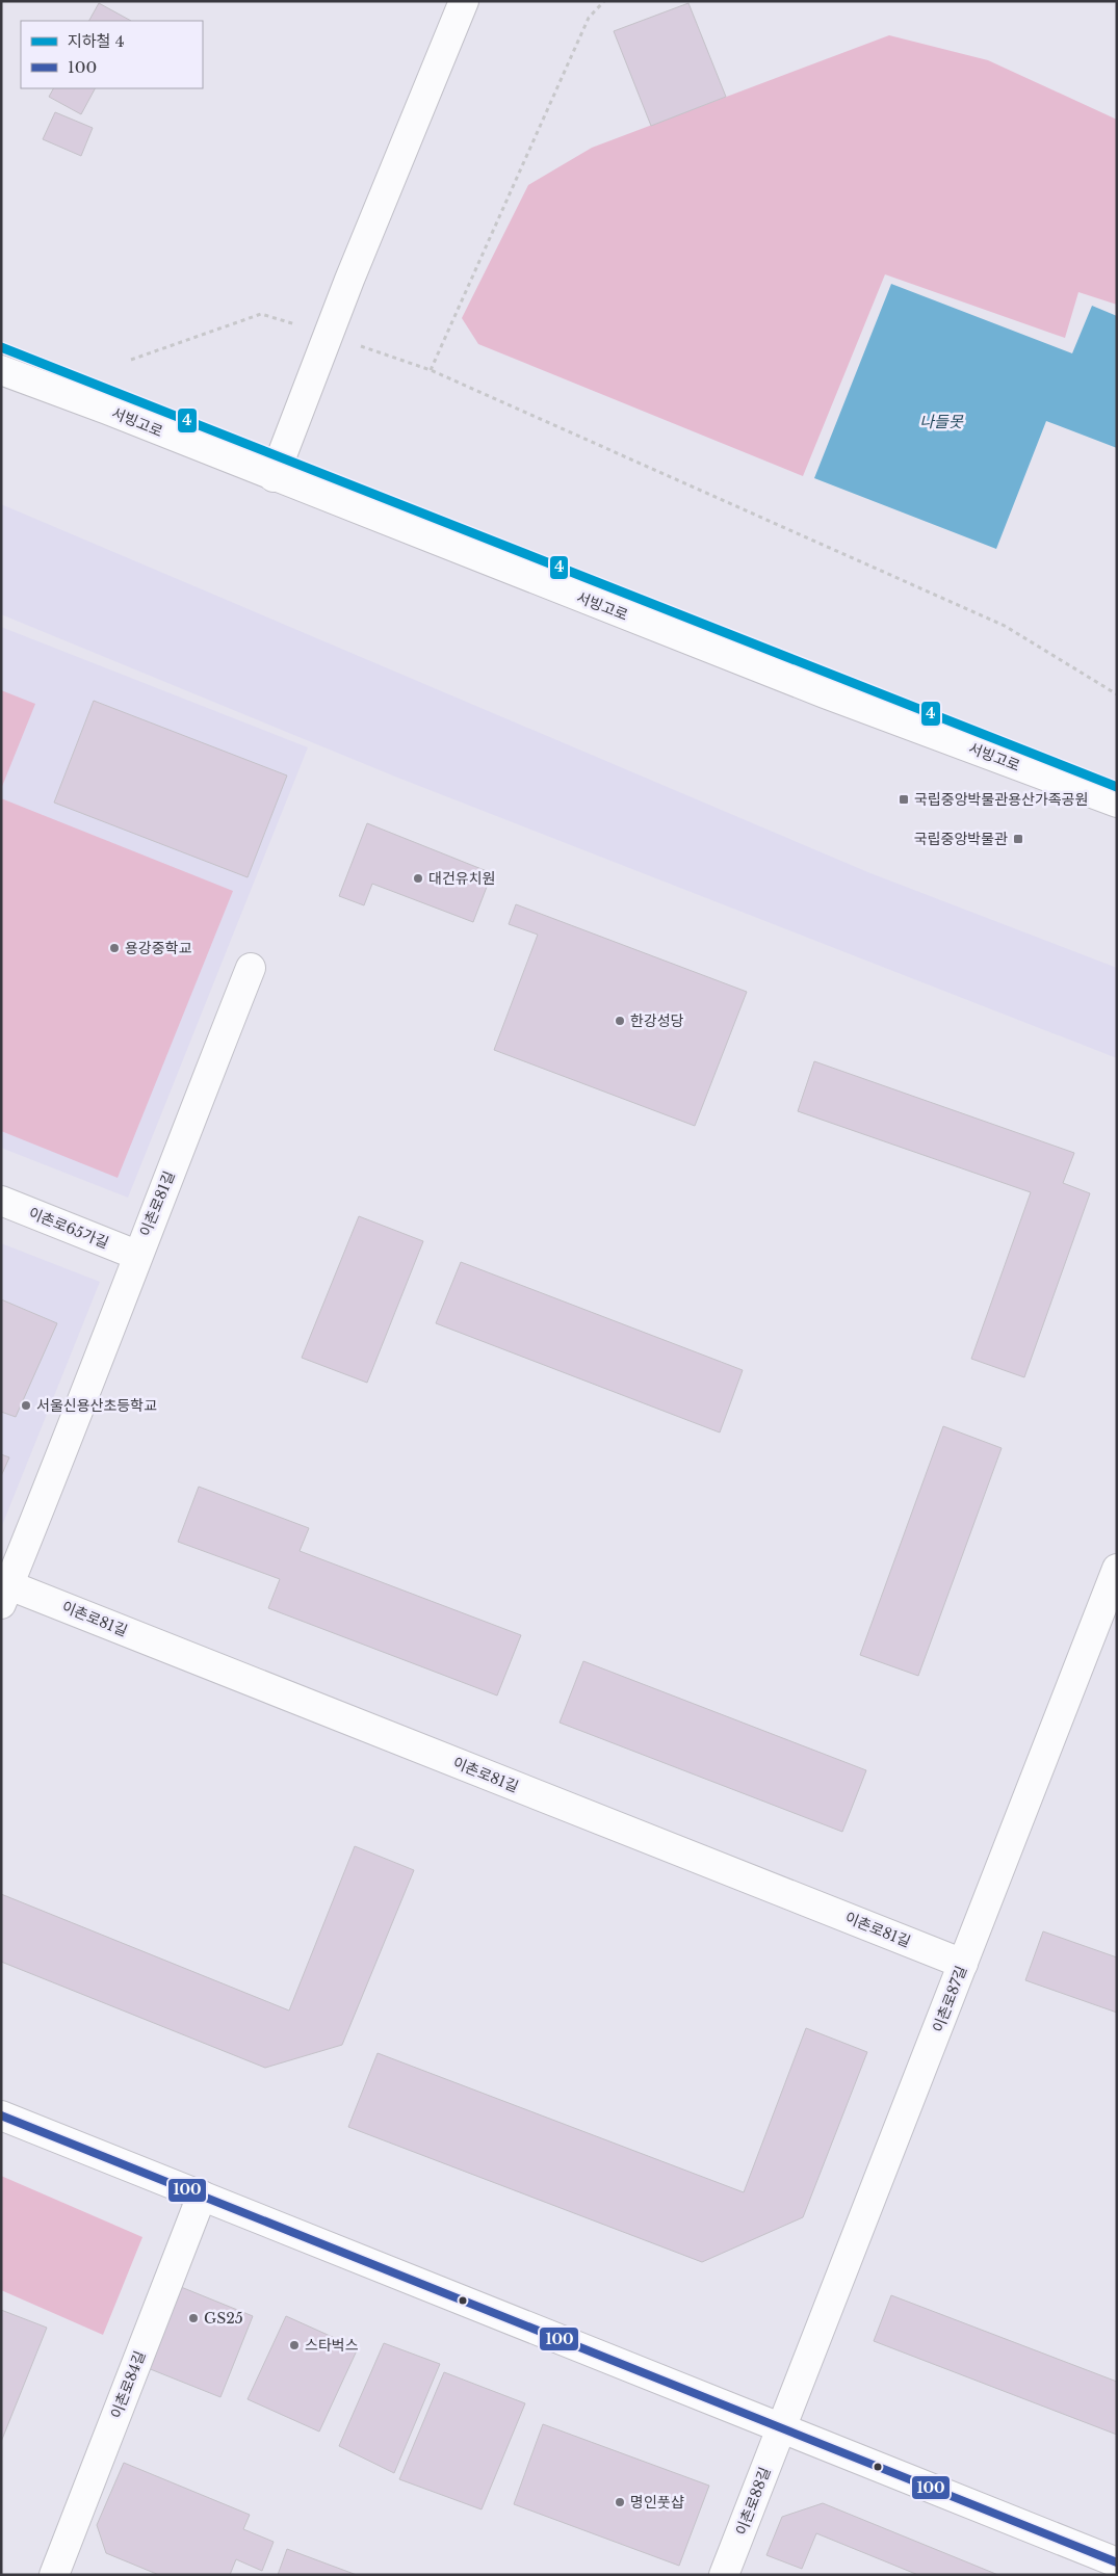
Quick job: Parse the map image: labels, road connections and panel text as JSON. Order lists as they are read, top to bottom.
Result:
{
  "streets": {
    "street": [
      "서빙고로",
      "이촌로81길",
      "이촌로65가길",
      "이촌로87길",
      "이촌로84길",
      "이촌로88길"
    ]
  },
  "crossings": [
    ["이촌로81길", "이촌로65가길"],
    ["이촌로81길", "이촌로87길"],
    ["이촌로87길", "이촌로88길"]
  ],
  "water": ["나들못"],
  "places": {
    "transit": ["국립중앙박물관용산가족공원", "국립중앙박물관"],
    "other": [
      "대건유치원",
      "용강중학교",
      "한강성당",
      "서울신용산초등학교",
      "GS25",
      "스타벅스",
      "명인풋샵"
    ]
  },
  "lines": ["metro line 4", "transit line 100"],
  "legend": ["지하철 4", "100"]
}
